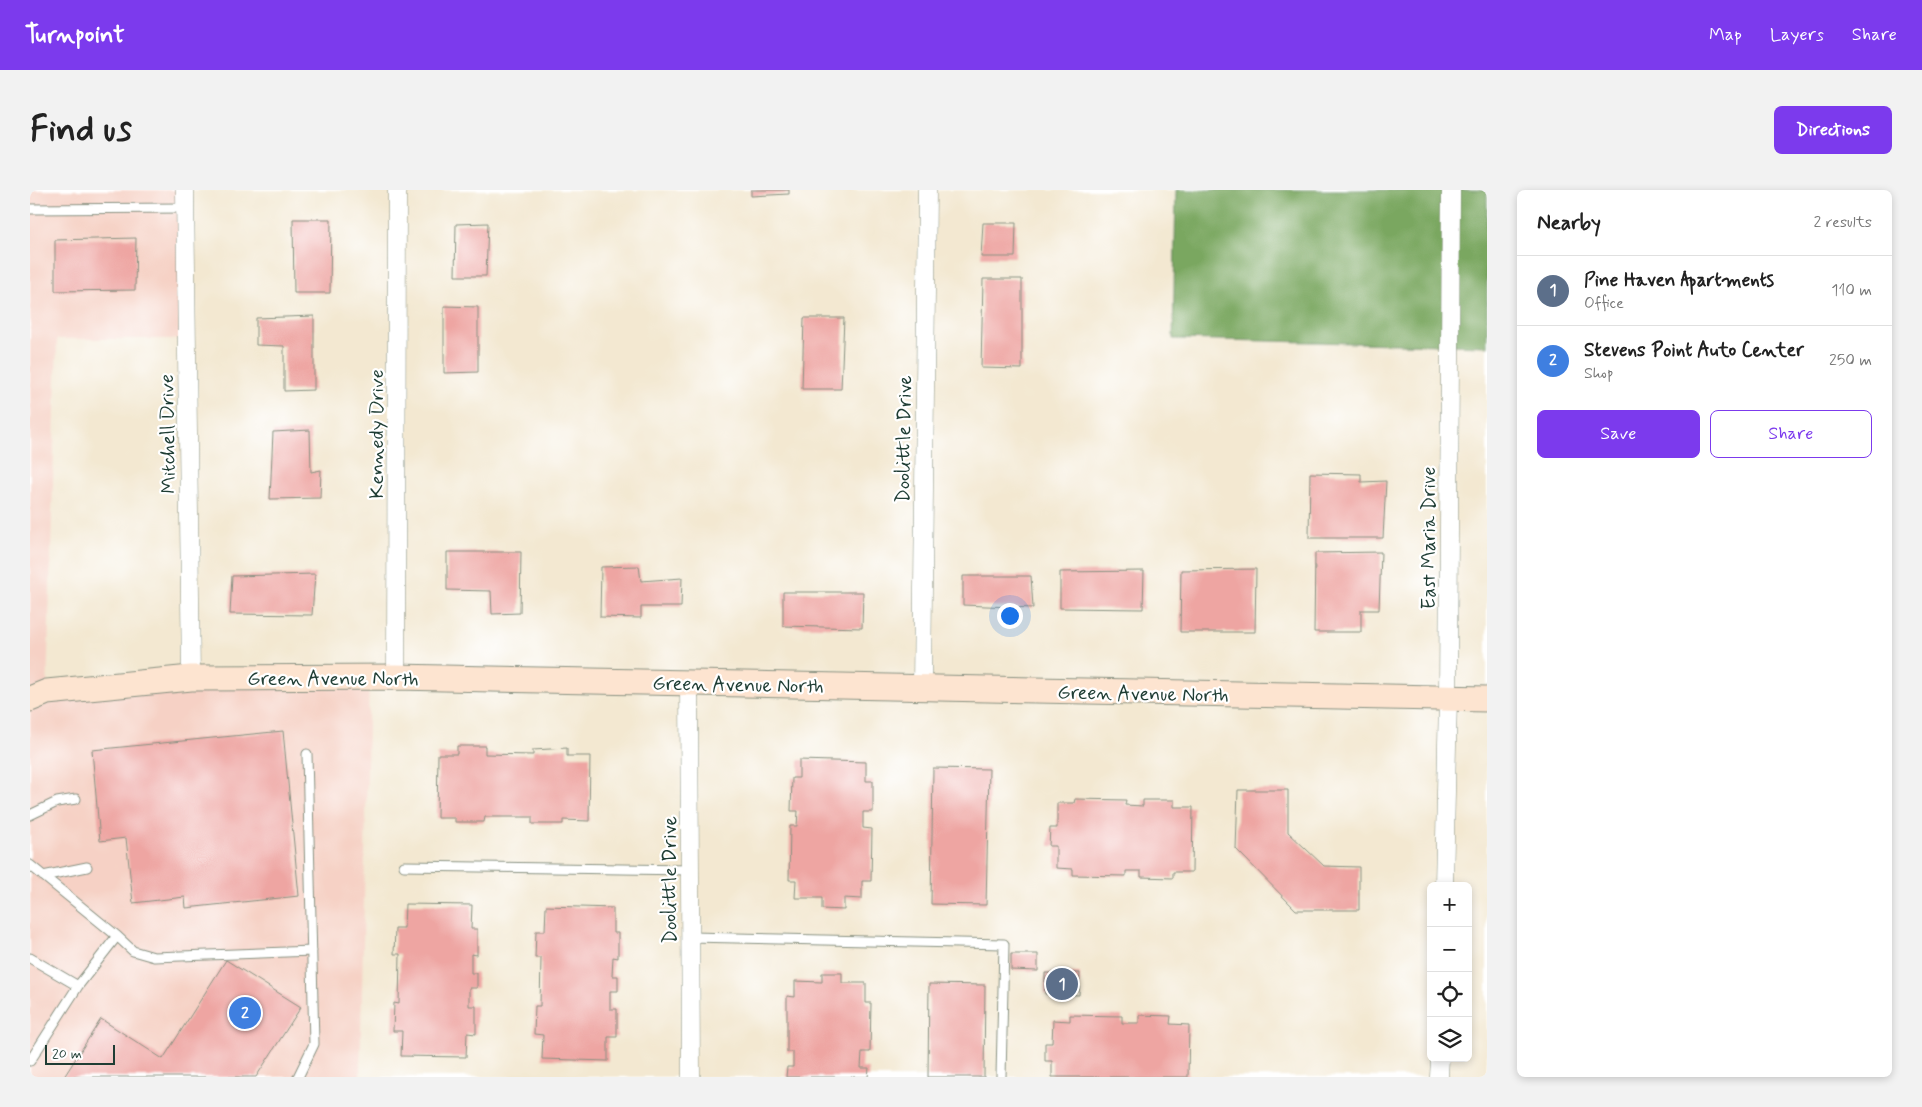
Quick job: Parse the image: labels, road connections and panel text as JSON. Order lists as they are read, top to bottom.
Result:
{
  "streets": {
    "street": [
      "Mitchell Drive",
      "Kennedy Drive",
      "Doolittle Drive",
      "East Maria Drive",
      "Green Avenue North"
    ]
  },
  "crossings": [
    ["Mitchell Drive", "Green Avenue North"],
    ["Kennedy Drive", "Green Avenue North"],
    ["Doolittle Drive", "Green Avenue North"],
    ["East Maria Drive", "Green Avenue North"]
  ],
  "scale_bar": "20 m",
  "page": {
    "header": "Turnpoint",
    "nav": ["Map", "Layers", "Share"],
    "buttons": [
      "Directions",
      ["Save", "Share"]
    ],
    "title": "Find us",
    "heading": ["Nearby", "2 results"],
    "list": [
      {
        "mark": "1",
        "name": "Pine Haven Apartments",
        "note": "Office",
        "value": "110 m"
      },
      {
        "mark": "2",
        "name": "Stevens Point Auto Center",
        "note": "Shop",
        "value": "250 m"
      }
    ],
    "map_buttons": ["+", "−"],
    "pins": ["1", "2"],
    "scale": "20 m"
  }
}
